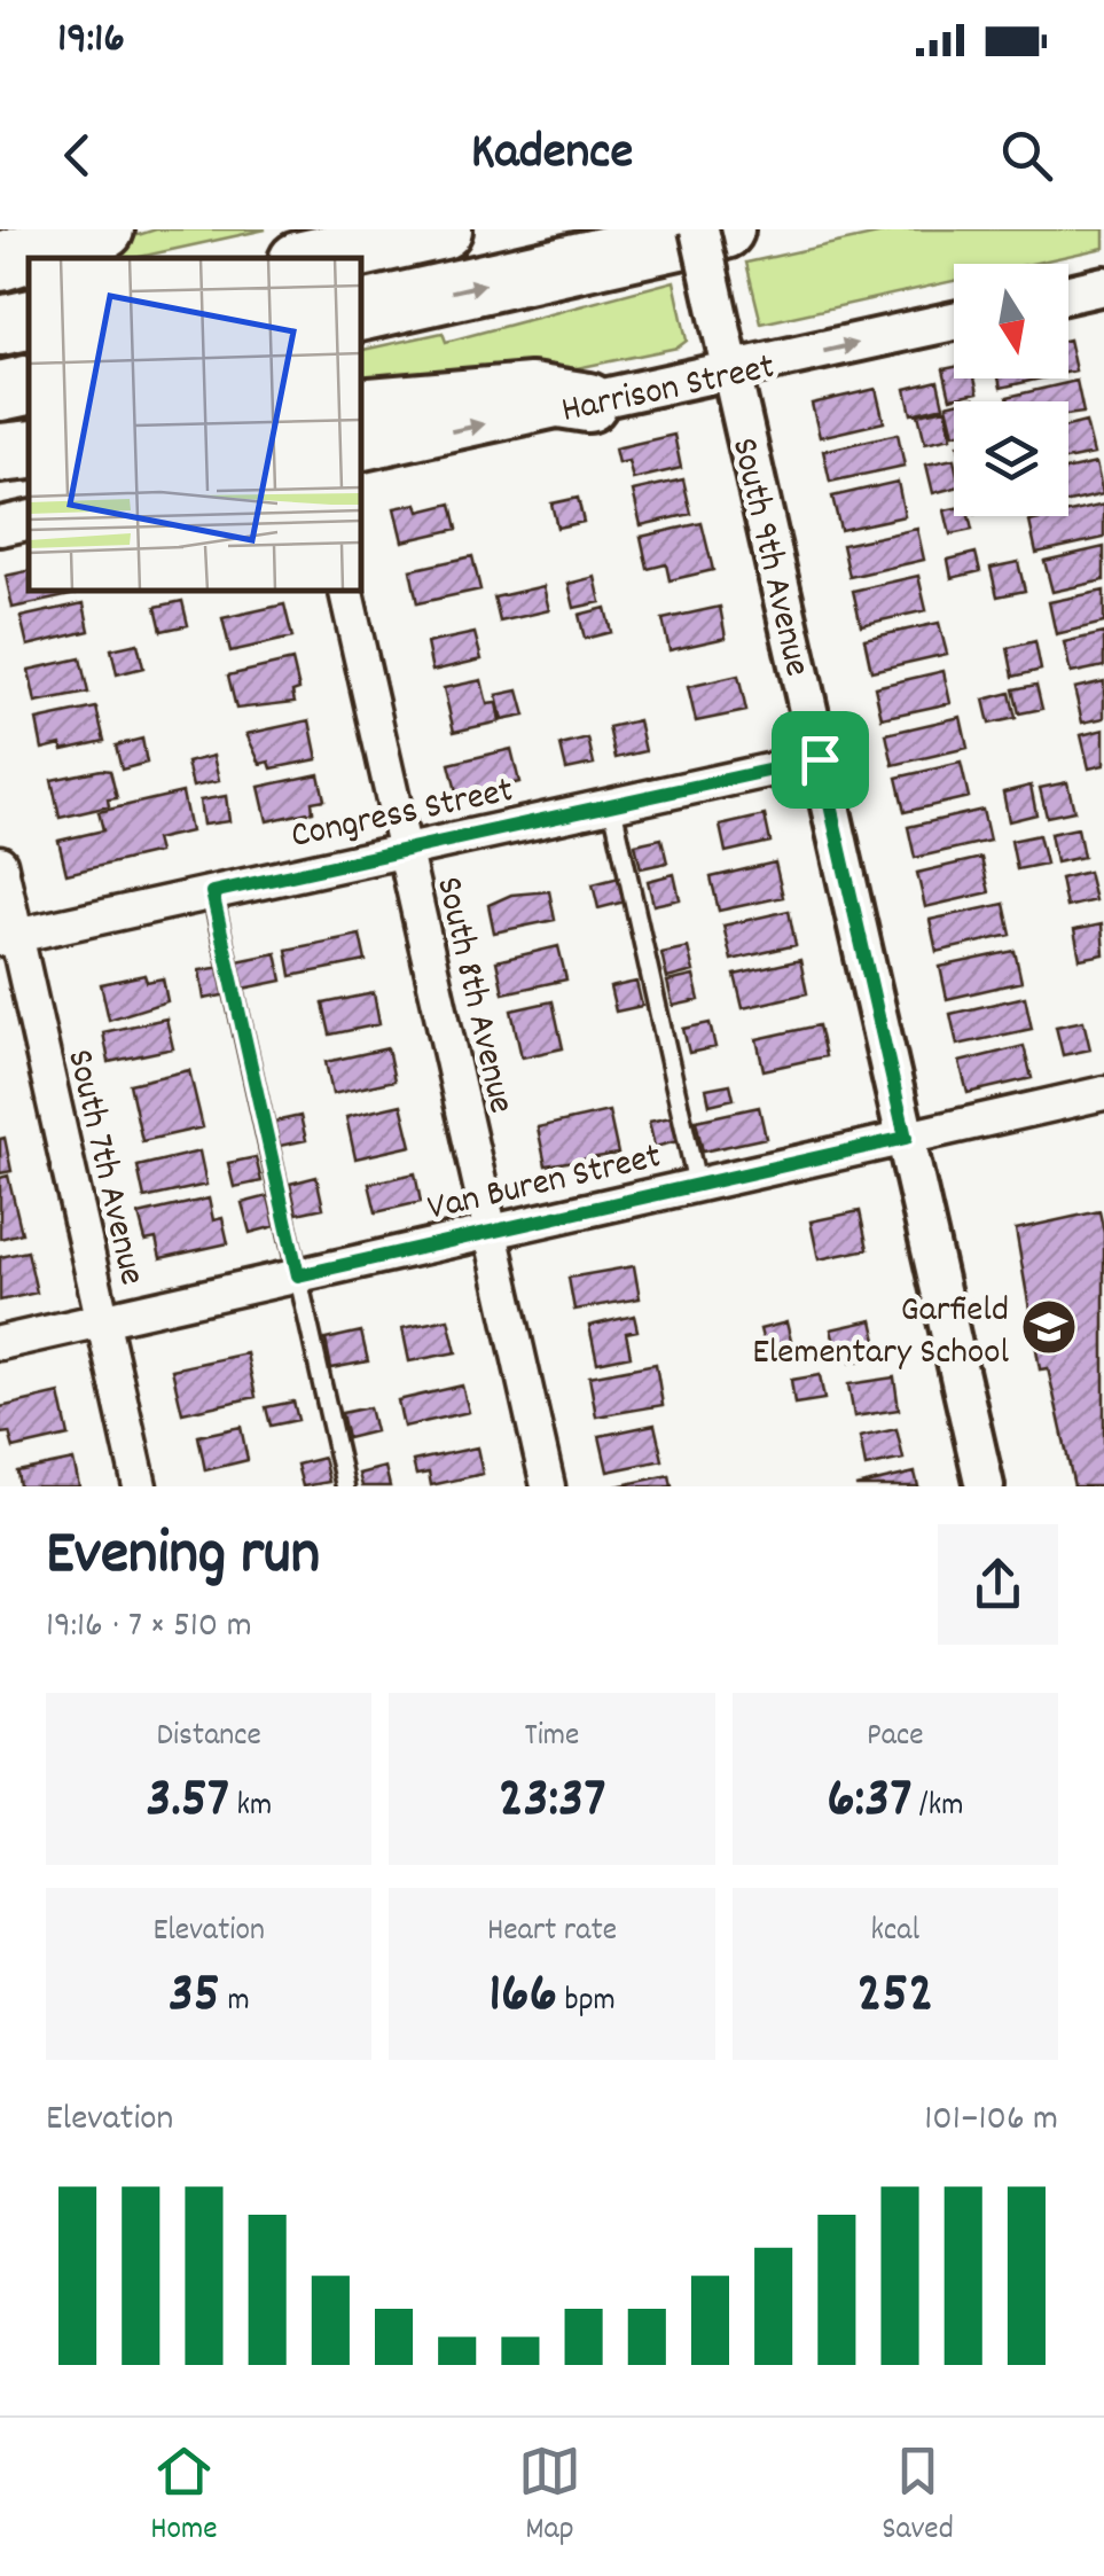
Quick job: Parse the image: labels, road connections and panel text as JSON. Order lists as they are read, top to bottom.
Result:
{
  "streets": {
    "street": [
      "Harrison Street",
      "South 9th Avenue",
      "Congress Street",
      "South 8th Avenue",
      "South 7th Avenue",
      "Van Buren Street"
    ]
  },
  "crossings": [
    ["Harrison Street", "South 9th Avenue"],
    ["South 9th Avenue", "Congress Street"],
    ["South 9th Avenue", "Van Buren Street"],
    ["Congress Street", "South 8th Avenue"],
    ["Congress Street", "South 7th Avenue"],
    ["South 8th Avenue", "Van Buren Street"],
    ["South 7th Avenue", "Van Buren Street"]
  ],
  "one_way": ["Harrison Street"],
  "places": {
    "school or university": ["Garfield Elementary School"]
  },
  "north": "bottom",
  "page": {
    "status": "19:16",
    "header": "Kadence",
    "heading": ["Evening run", "19:16 · 7 × 510 m"],
    "stats": [
      ["Distance", "3.57 km"],
      ["Time", "23:37"],
      ["Pace", "6:37 /km"],
      ["Elevation", "35 m"],
      ["Heart rate", "166 bpm"],
      ["kcal", "252"]
    ],
    "chart": ["Elevation", "101–106 m"],
    "tabs": ["Home", "Map", "Saved"]
  }
}
